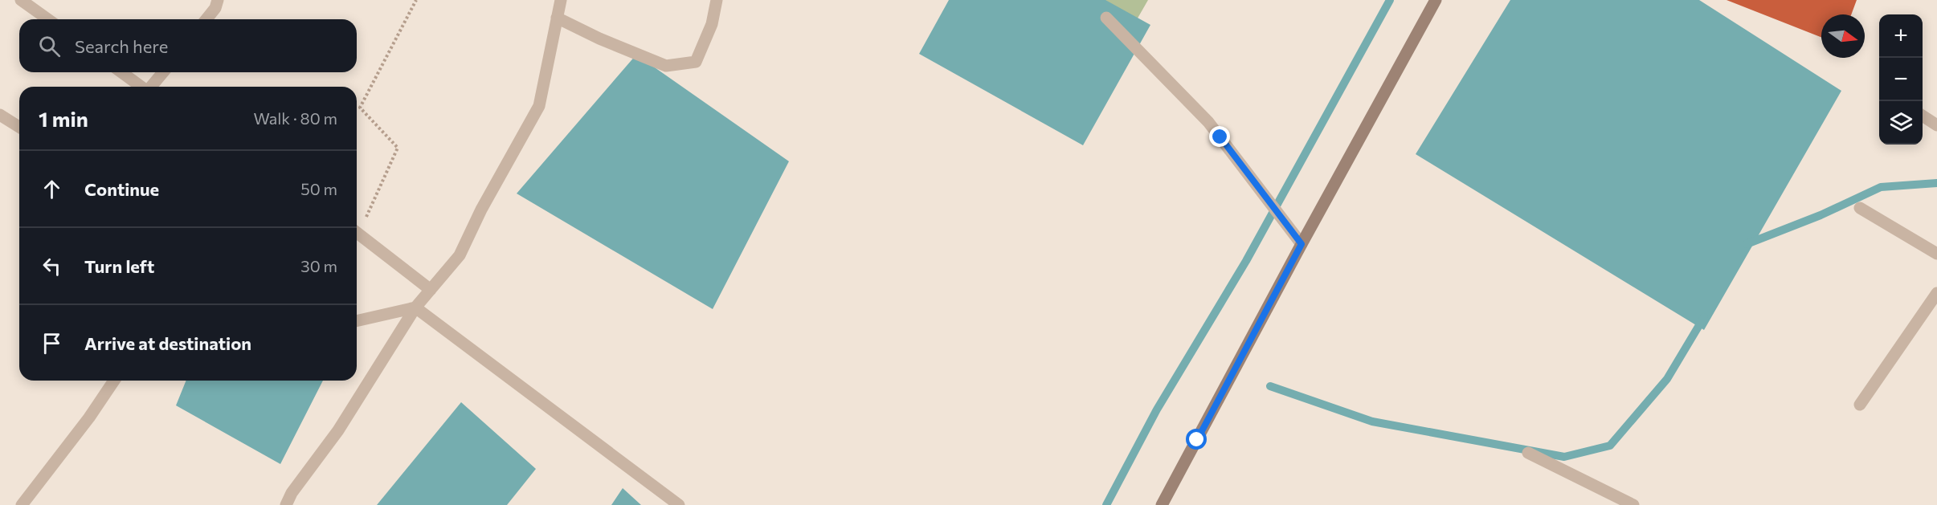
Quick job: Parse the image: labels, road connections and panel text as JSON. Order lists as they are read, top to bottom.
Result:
{
  "north": "right",
  "page": {
    "map_buttons": ["+", "−"],
    "search": "Search here",
    "heading": ["1 min", "Walk · 80 m"],
    "list": [
      ["Continue", "50 m"],
      ["Turn left", "30 m"],
      "Arrive at destination"
    ]
  }
}
